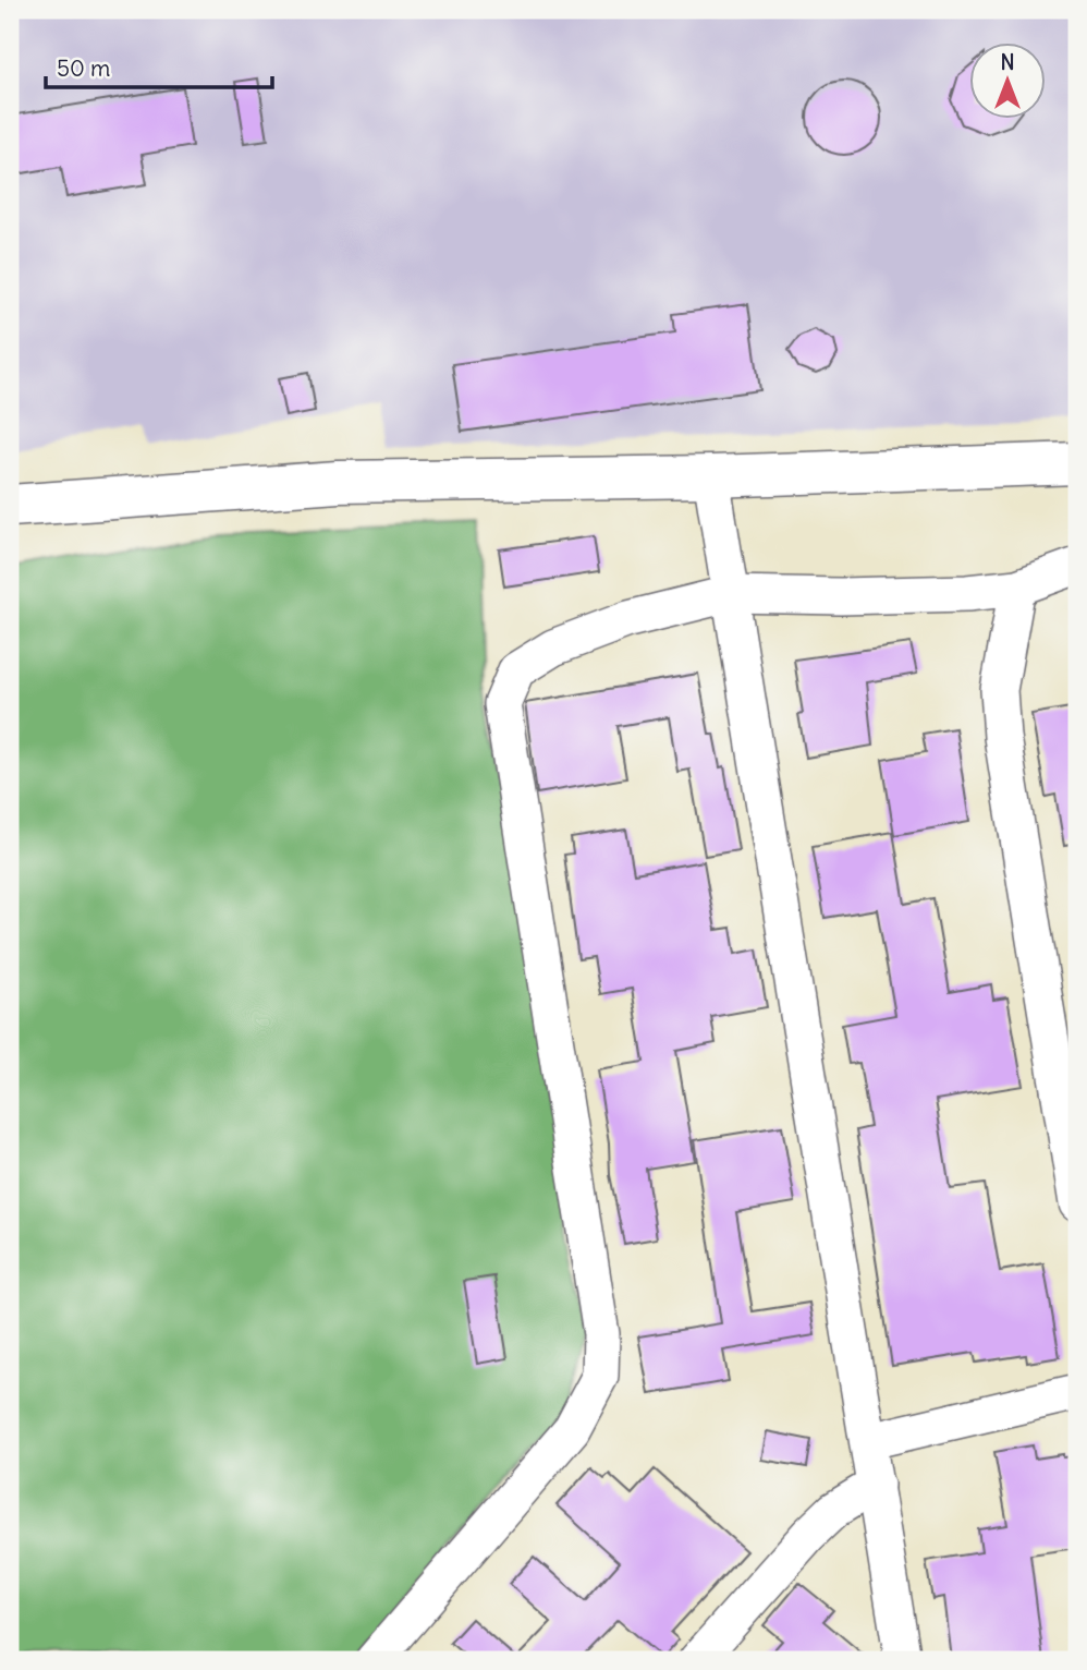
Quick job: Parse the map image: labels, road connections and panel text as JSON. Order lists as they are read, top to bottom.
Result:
{
  "scale_bar": "50 m",
  "north": "top"
}
